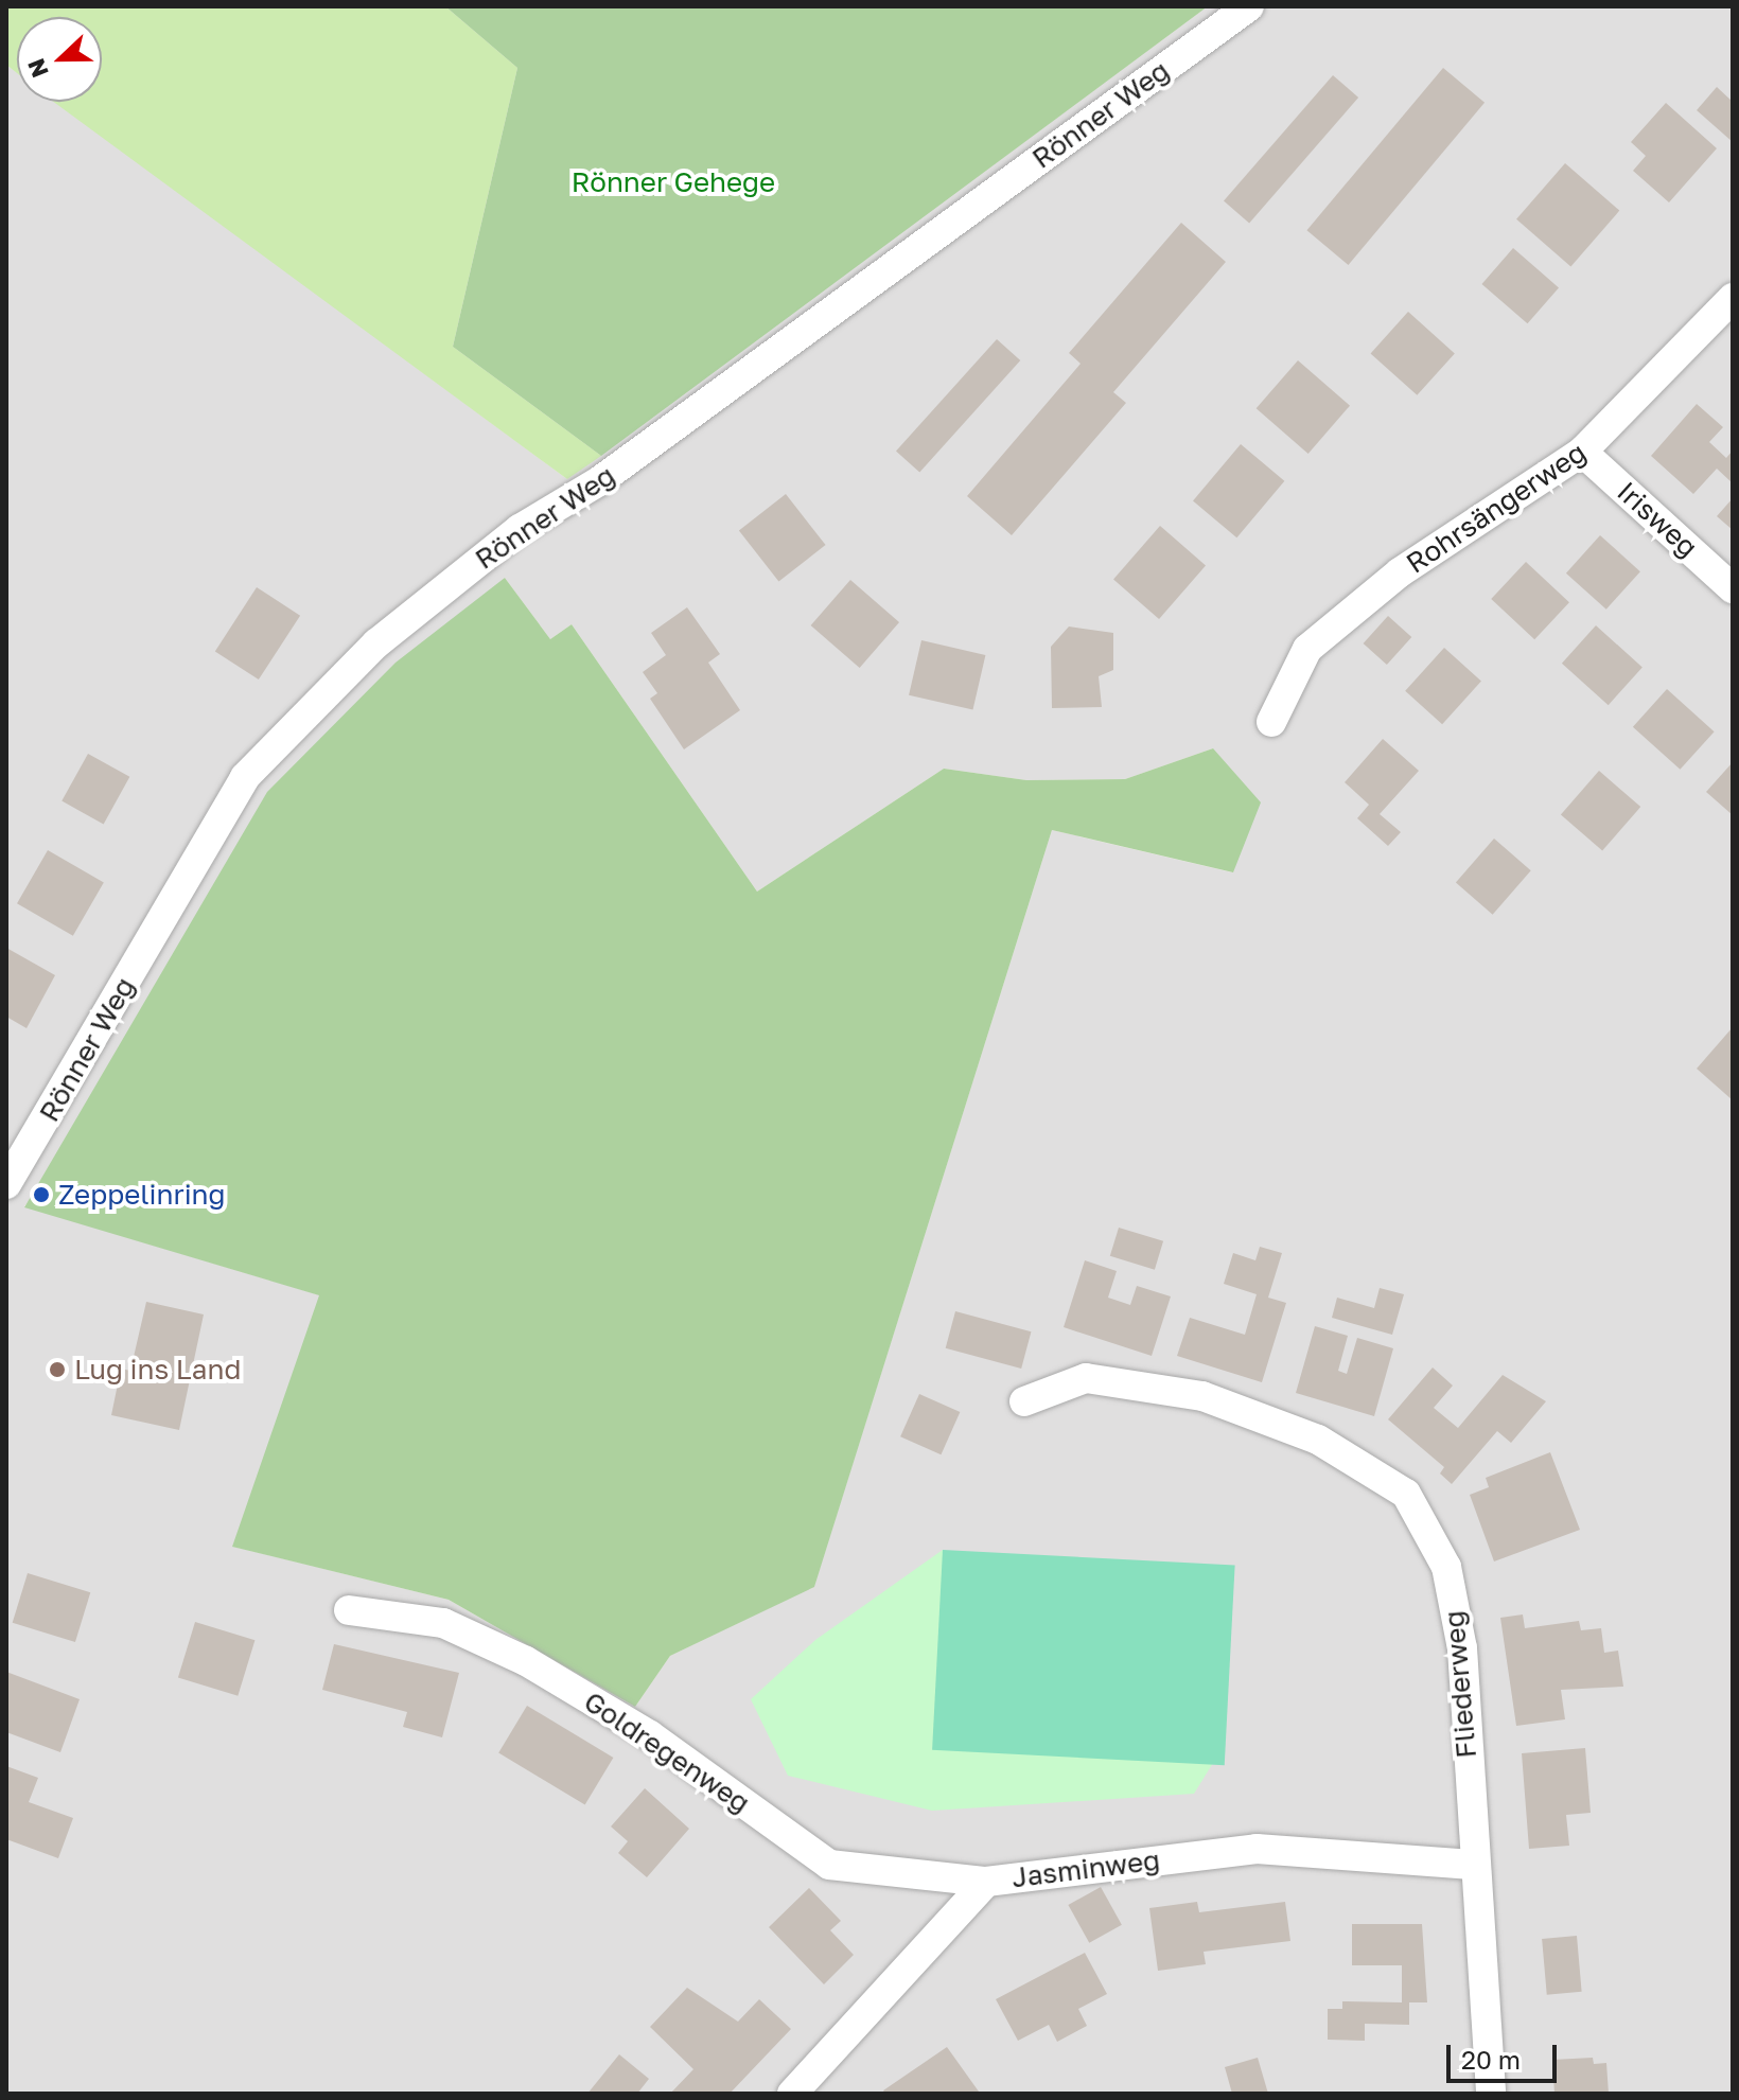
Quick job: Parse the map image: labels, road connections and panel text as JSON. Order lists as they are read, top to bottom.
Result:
{
  "streets": {
    "street": [
      "Rönner Weg",
      "Rohrsängerweg",
      "Irisweg",
      "Fliederweg",
      "Goldregenweg",
      "Jasminweg"
    ]
  },
  "crossings": [
    ["Rohrsängerweg", "Irisweg"],
    ["Fliederweg", "Jasminweg"],
    ["Goldregenweg", "Jasminweg"]
  ],
  "parks": ["Rönner Gehege"],
  "places": ["Zeppelinring", "Lug ins Land"],
  "scale_bar": "20 m",
  "north": "left"
}
